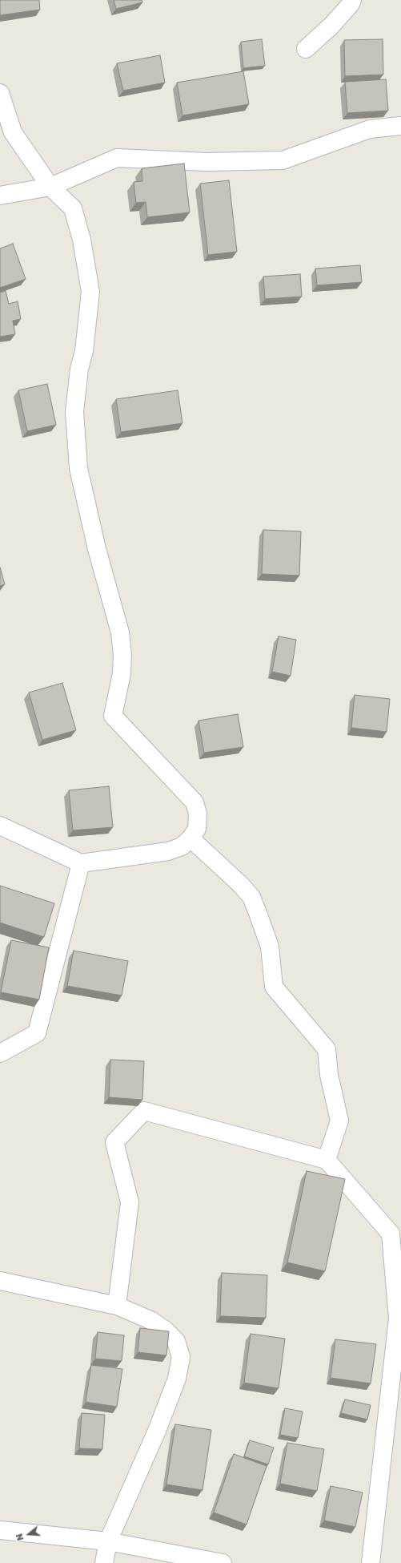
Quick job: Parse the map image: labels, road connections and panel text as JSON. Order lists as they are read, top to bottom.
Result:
{
  "north": "left"
}
